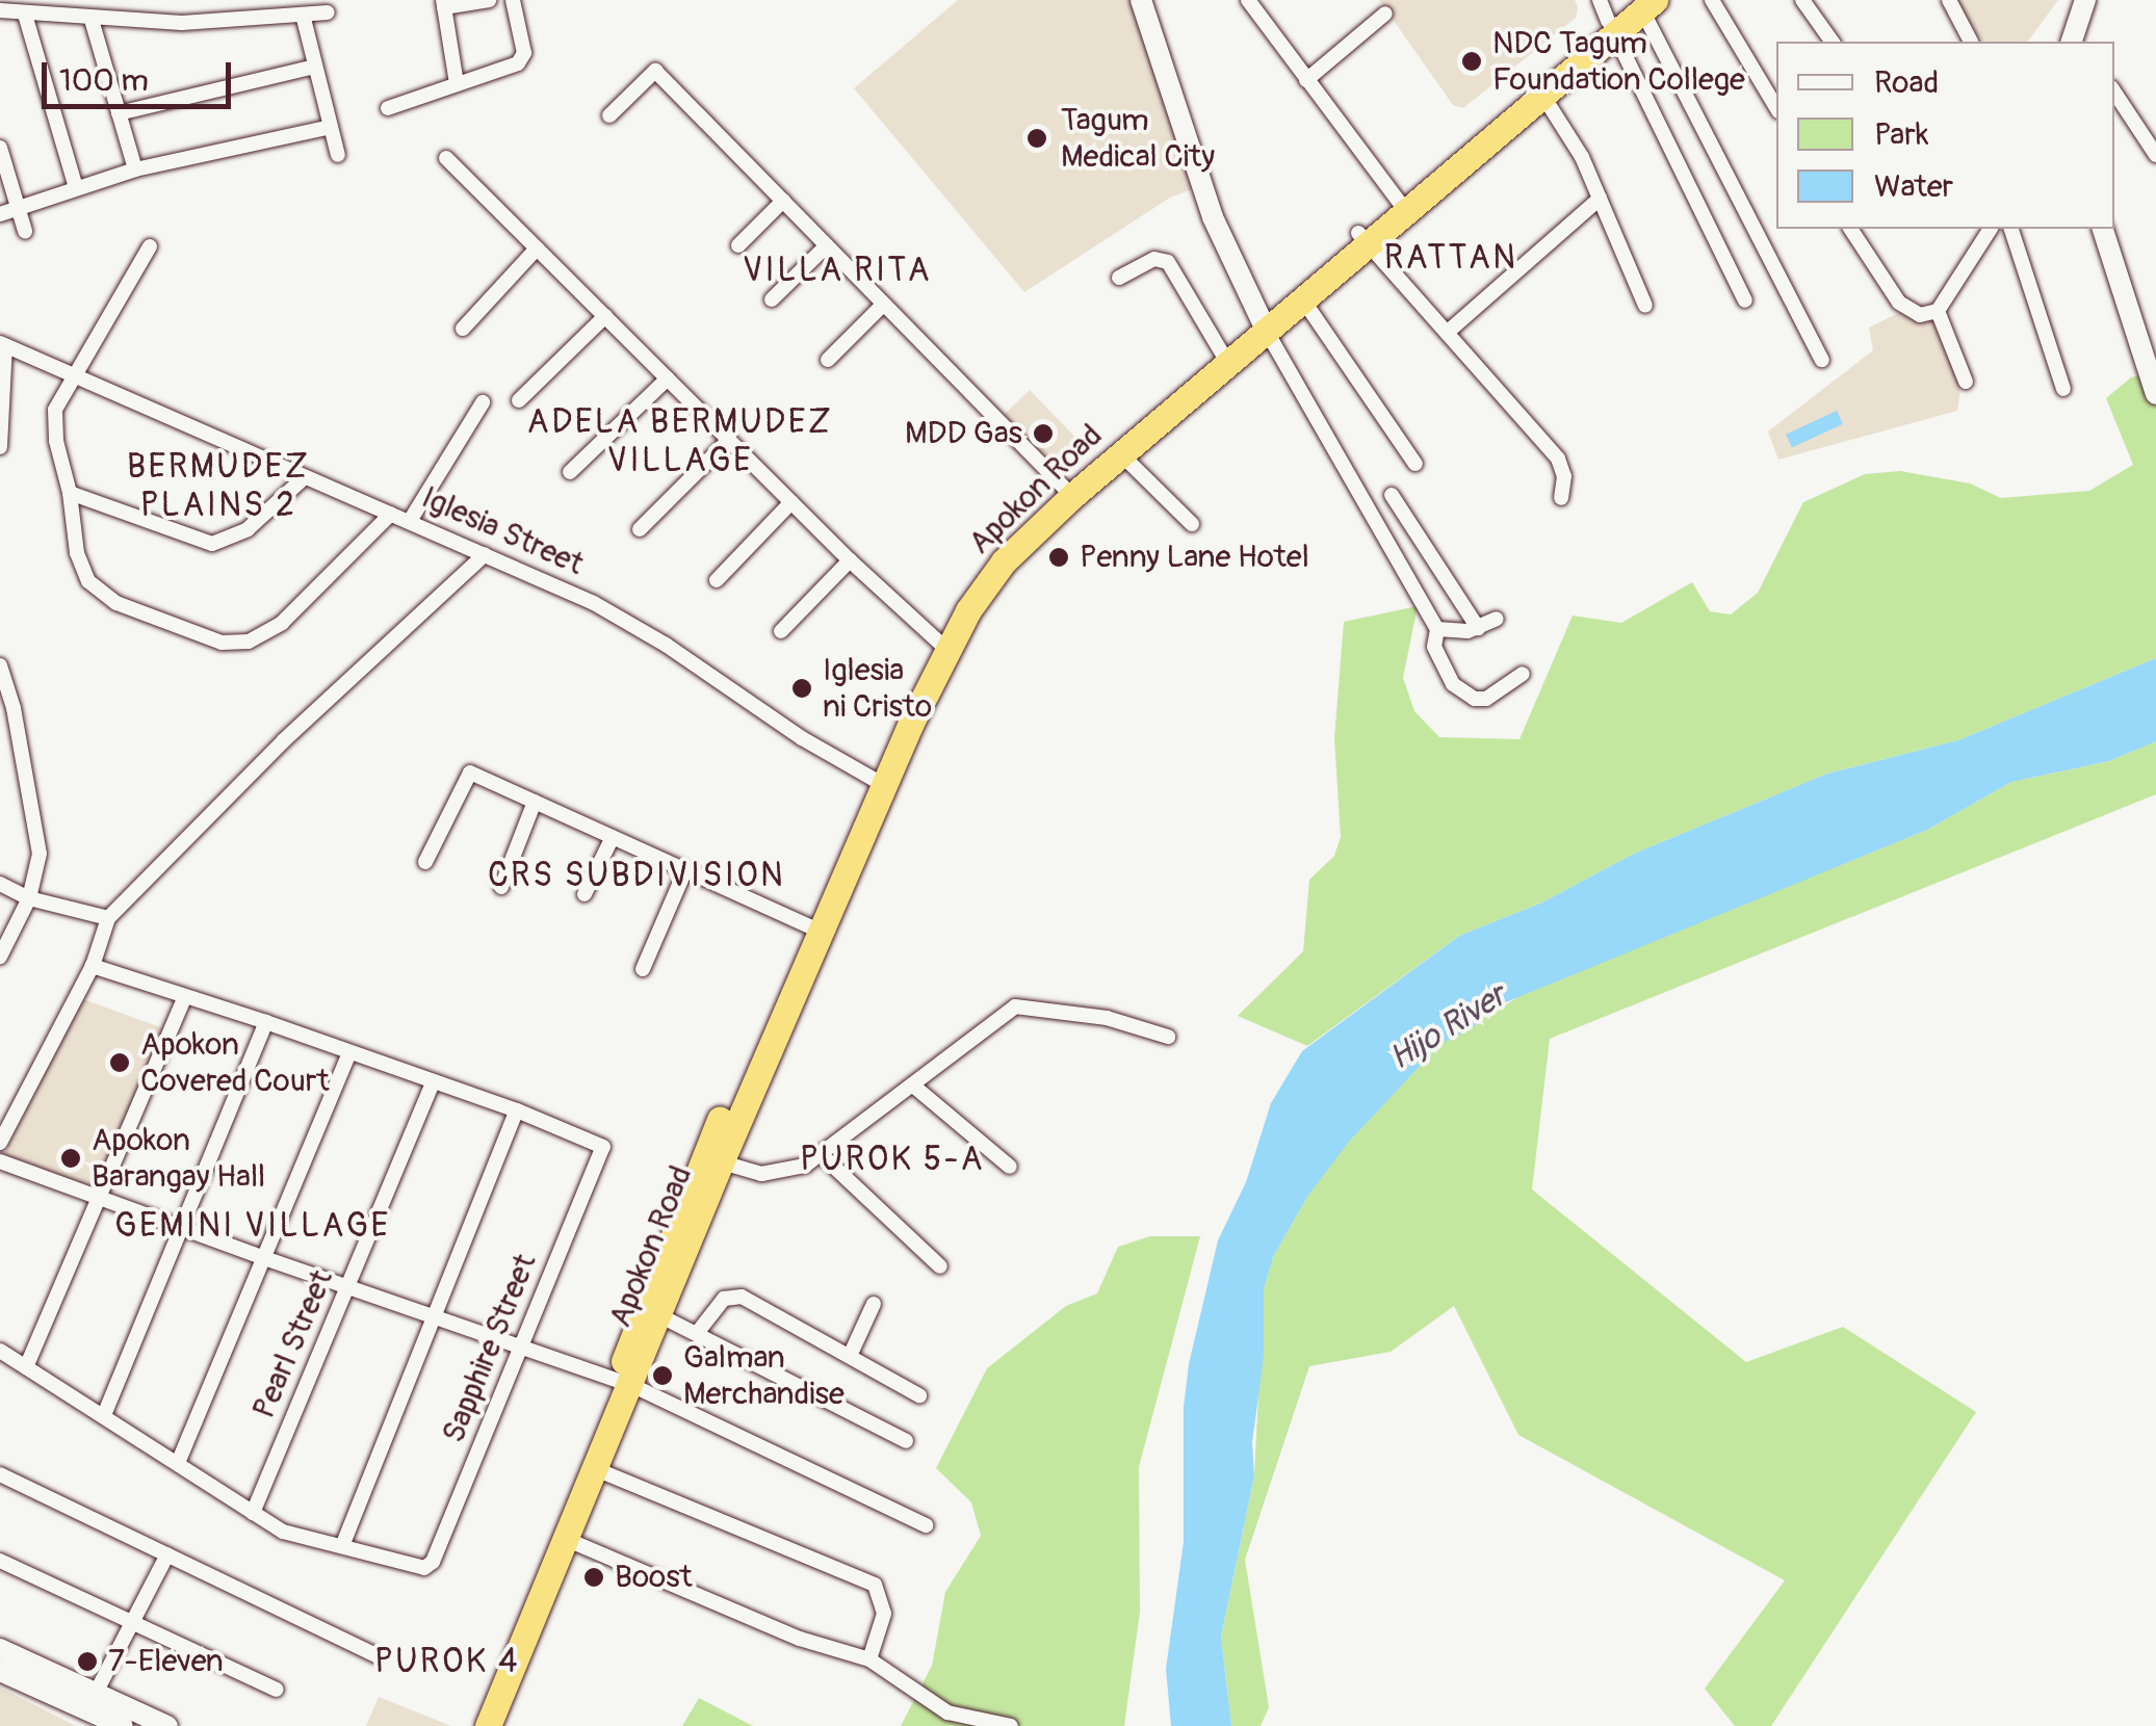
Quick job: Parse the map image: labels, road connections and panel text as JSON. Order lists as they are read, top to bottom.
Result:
{
  "streets": {
    "highway": ["Apokon Road"],
    "street": ["Iglesia Street", "Pearl Street", "Sapphire Street"]
  },
  "crossings": [
    ["Apokon Road", "Iglesia Street"]
  ],
  "districts": [
    "RATTAN",
    "VILLA RITA",
    "ADELA BERMUDEZ VILLAGE",
    "BERMUDEZ PLAINS 2",
    "CRS SUBDIVISION",
    "PUROK 5-A",
    "GEMINI VILLAGE",
    "PUROK 4"
  ],
  "water": ["Hijo River"],
  "places": [
    "NDC Tagum Foundation College",
    "Tagum Medical City",
    "MDD Gas",
    "Penny Lane Hotel",
    "Iglesia ni Cristo",
    "Apokon Covered Court",
    "Apokon Barangay Hall",
    "Galman Merchandise",
    "Boost",
    "7-Eleven"
  ],
  "legend": ["Road", "Park", "Water"],
  "scale_bar": "100 m"
}
